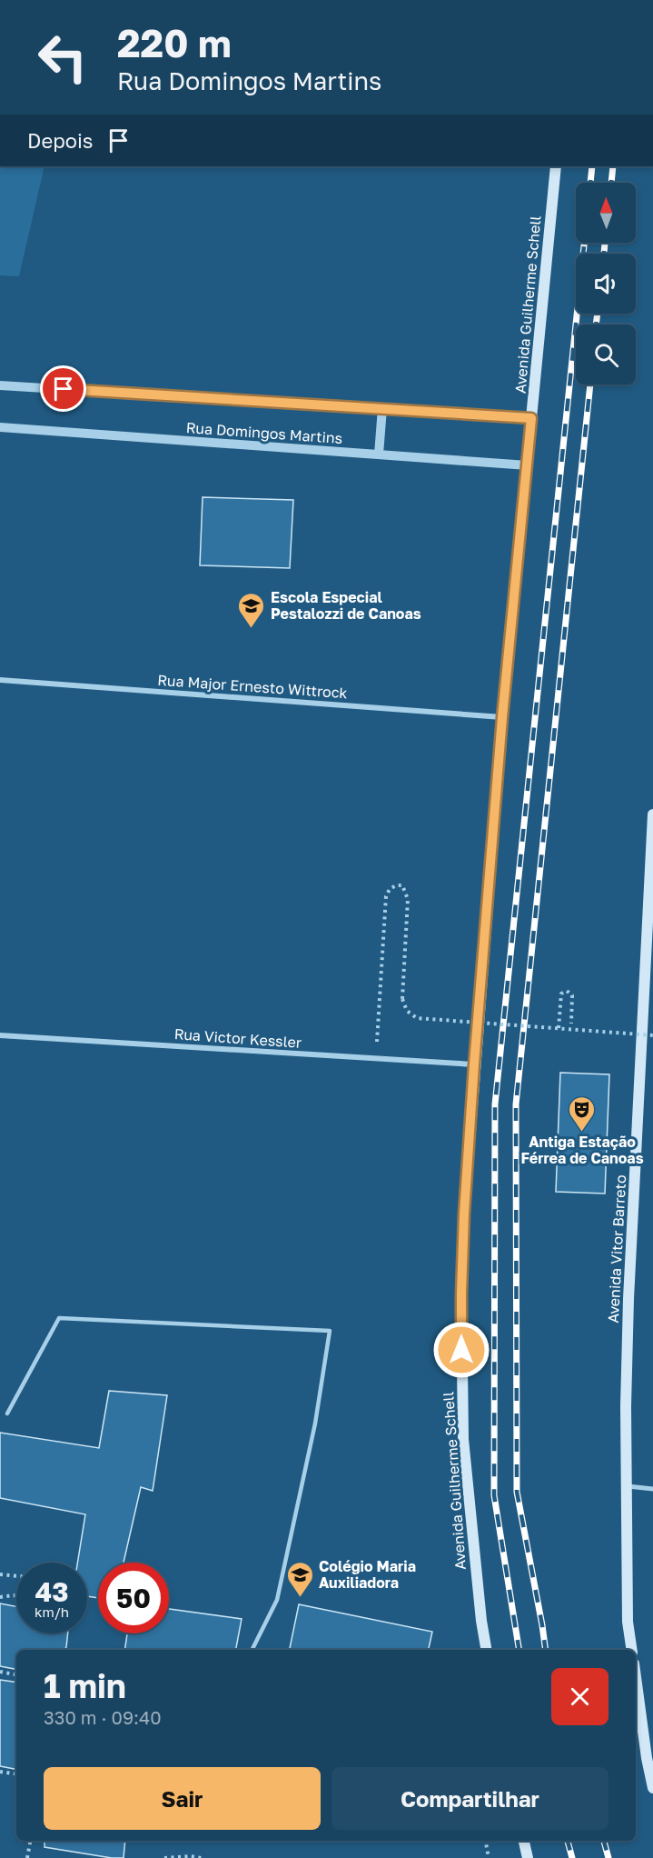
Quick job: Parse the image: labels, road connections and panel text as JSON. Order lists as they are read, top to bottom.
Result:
{
  "streets": {
    "main road": ["Avenida Guilherme Schell", "Avenida Vitor Barreto"],
    "street": ["Rua Domingos Martins", "Rua Major Ernesto Wittrock", "Rua Victor Kessler"]
  },
  "crossings": [
    ["Avenida Guilherme Schell", "Rua Domingos Martins"],
    ["Avenida Guilherme Schell", "Rua Major Ernesto Wittrock"],
    ["Avenida Guilherme Schell", "Rua Victor Kessler"]
  ],
  "places": {
    "school or university": ["Escola Especial Pestalozzi de Canoas", "Colégio Maria Auxiliadora"],
    "theatre": ["Antiga Estação Férrea de Canoas"]
  },
  "north": "top",
  "page": {
    "turn": ["220 m", "Rua Domingos Martins"],
    "then": "Depois",
    "speed": "43 km/h",
    "limit": "50",
    "heading": ["1 min", "330 m · 09:40"],
    "buttons": ["Sair", "Compartilhar"]
  }
}
